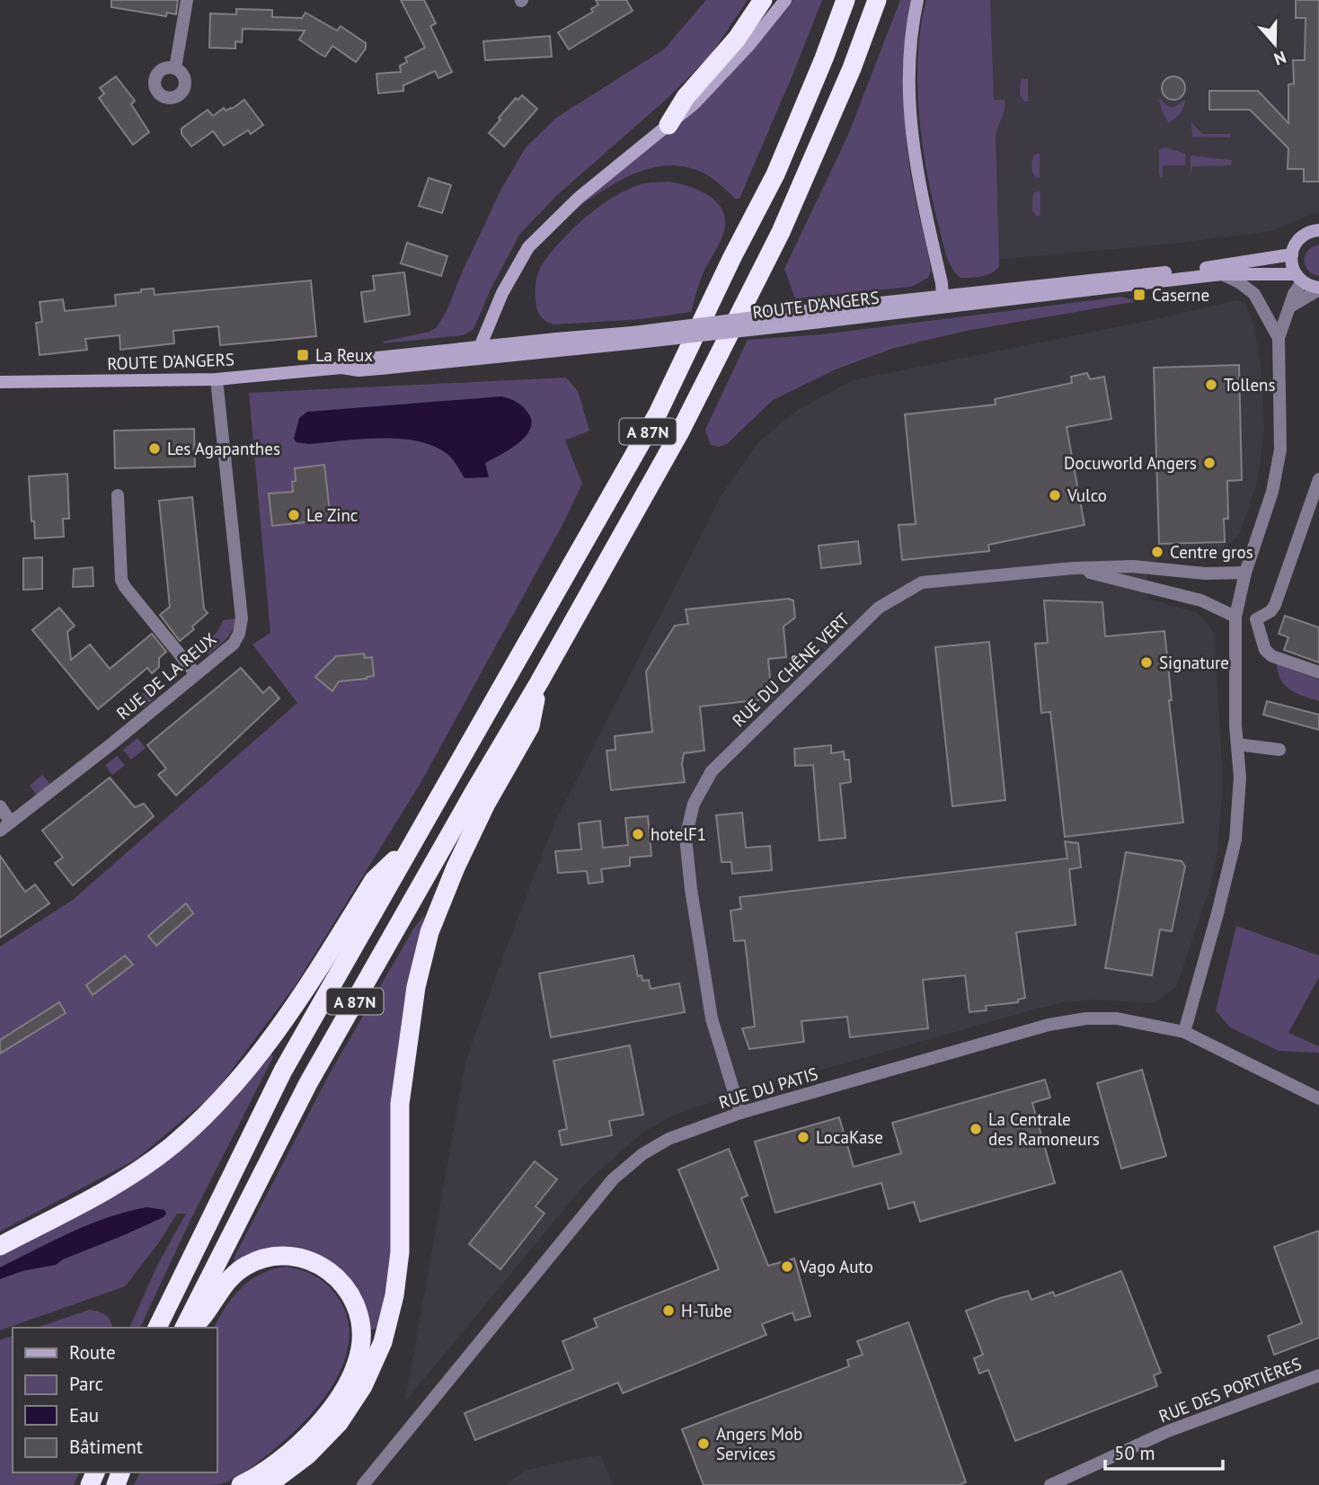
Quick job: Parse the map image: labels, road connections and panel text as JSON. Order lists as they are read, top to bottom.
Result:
{
  "streets": {
    "highway": ["A 87N"],
    "street": [
      "ROUTE D’ANGERS",
      "RUE DU CHÊNE VERT",
      "RUE DE LA REUX",
      "RUE DU PATIS",
      "RUE DES PORTIÈRES"
    ]
  },
  "crossings": [
    ["ROUTE D’ANGERS", "RUE DE LA REUX"],
    ["RUE DU CHÊNE VERT", "RUE DU PATIS"]
  ],
  "places": {
    "transit": ["Caserne", "La Reux"],
    "other": [
      "Tollens",
      "Les Agapanthes",
      "Docuworld Angers",
      "Vulco",
      "Le Zinc",
      "Centre gros",
      "Signature",
      "hotelF1",
      "La Centrale des Ramoneurs",
      "LocaKase",
      "Vago Auto",
      "H-Tube",
      "Angers Mob Services"
    ]
  },
  "legend": [
    "Route",
    "Parc",
    "Eau",
    "Bâtiment"
  ],
  "scale_bar": "50 m",
  "north": "bottom"
}
